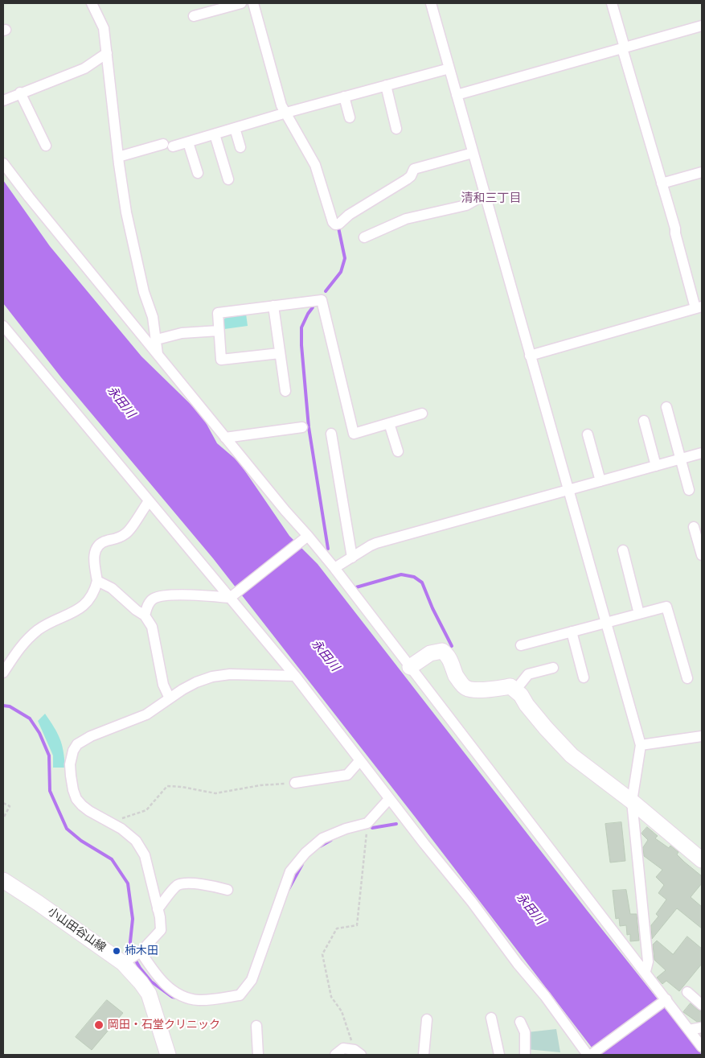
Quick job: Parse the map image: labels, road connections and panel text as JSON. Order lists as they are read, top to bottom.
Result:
{
  "streets": {
    "street": ["小山田谷山線"]
  },
  "districts": ["清和三丁目"],
  "water": ["永田川"],
  "places": ["柿木田", "岡田・石堂クリニック"]
}
